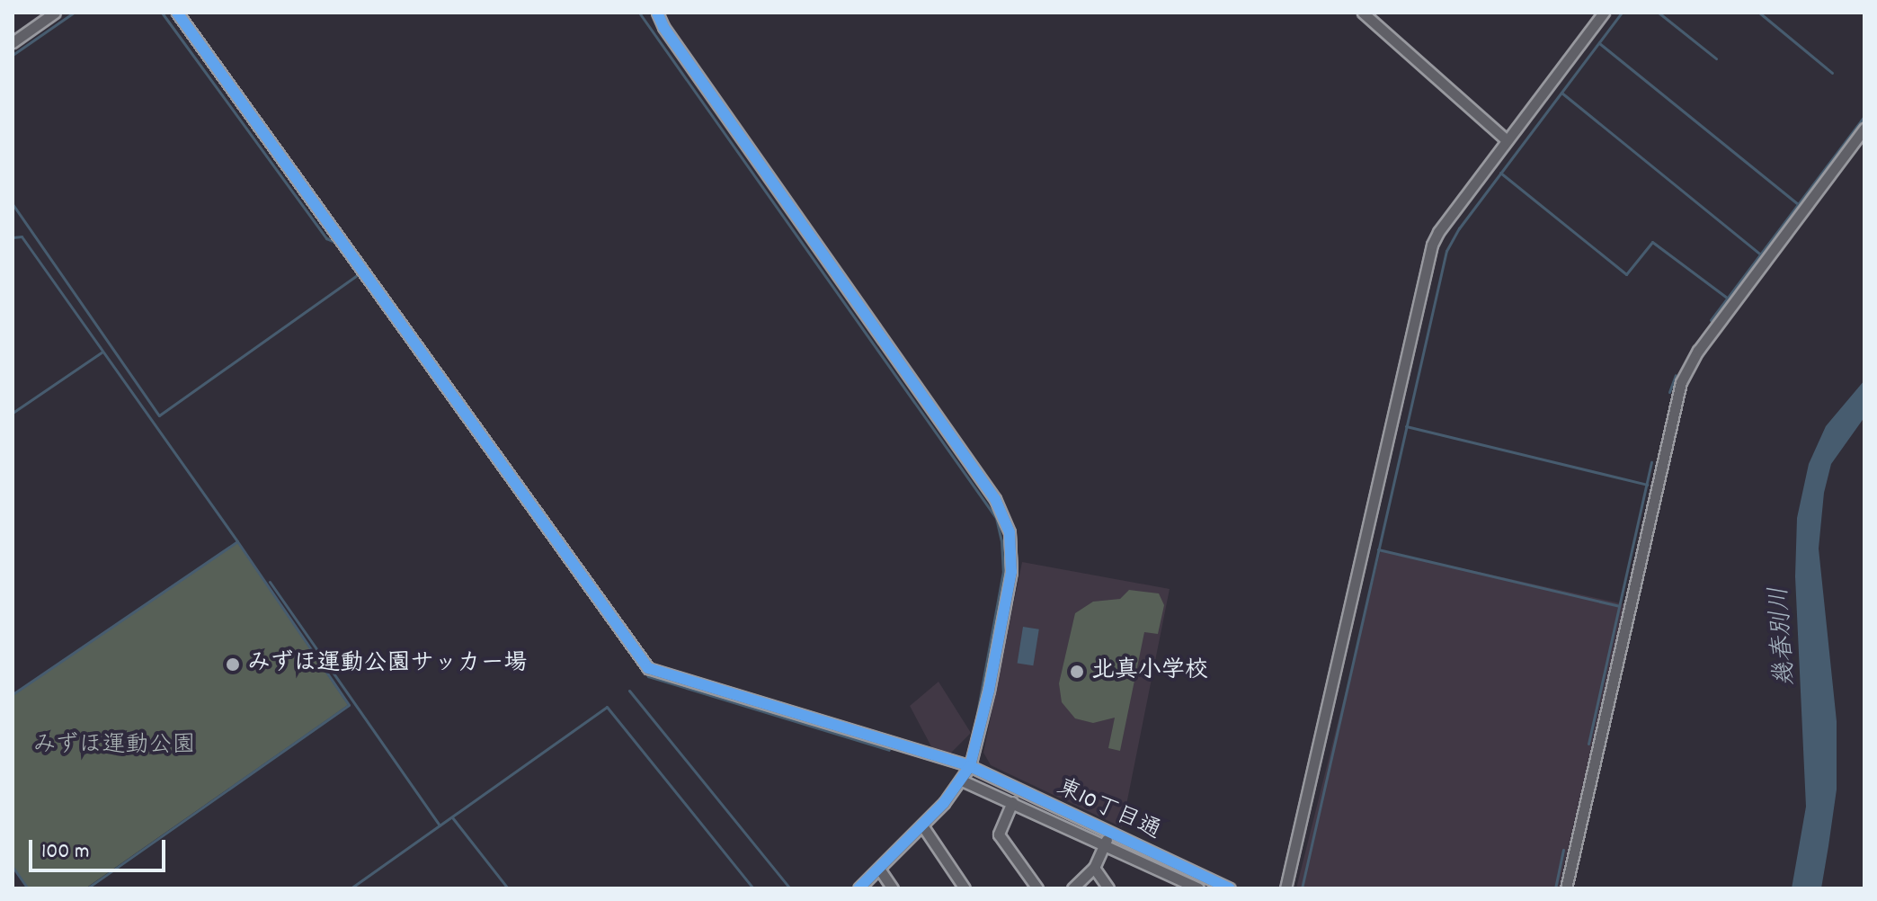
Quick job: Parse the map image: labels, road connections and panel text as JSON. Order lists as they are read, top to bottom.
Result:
{
  "streets": {
    "street": ["東10丁目通"]
  },
  "water": ["幾春別川"],
  "parks": ["みずほ運動公園"],
  "places": ["みずほ運動公園サッカー場", "北真小学校"],
  "scale_bar": "100 m"
}
